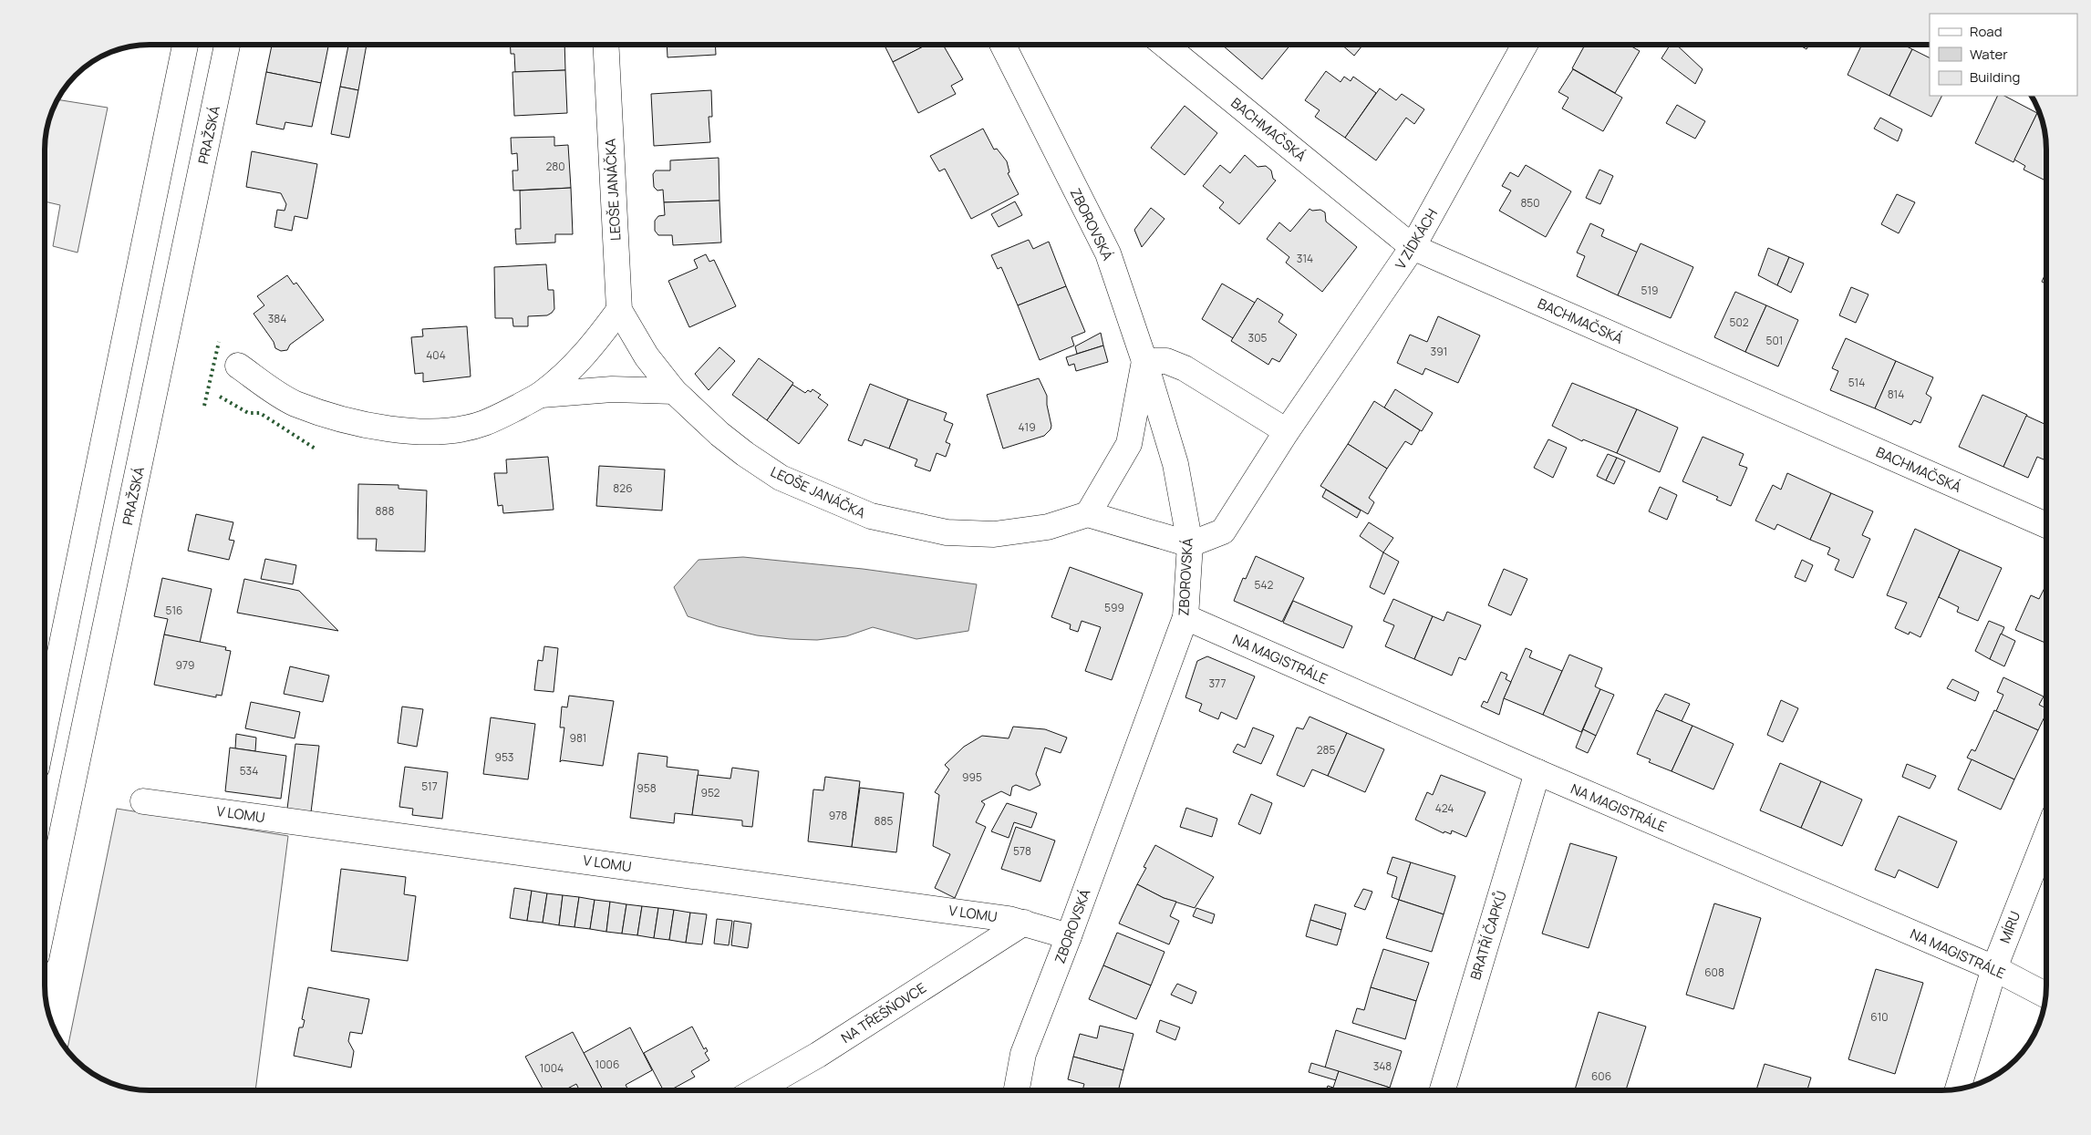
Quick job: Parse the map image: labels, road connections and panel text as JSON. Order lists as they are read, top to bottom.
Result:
{
  "streets": {
    "street": [
      "BACHMAČSKÁ",
      "PRAŽSKÁ",
      "LEOŠE JANÁČKA",
      "ZBOROVSKÁ",
      "V ZÍDKÁCH",
      "NA MAGISTRÁLE",
      "V LOMU",
      "MÍRU",
      "BRATŘÍ ČAPKŮ",
      "NA TŘEŠŇOVCE"
    ]
  },
  "crossings": [
    ["BACHMAČSKÁ", "V ZÍDKÁCH"],
    ["ZBOROVSKÁ", "V ZÍDKÁCH"],
    ["ZBOROVSKÁ", "NA MAGISTRÁLE"],
    ["ZBOROVSKÁ", "V LOMU"],
    ["NA MAGISTRÁLE", "MÍRU"],
    ["NA MAGISTRÁLE", "BRATŘÍ ČAPKŮ"],
    ["V LOMU", "NA TŘEŠŇOVCE"]
  ],
  "house_numbers": [
    "280",
    "850",
    "314",
    "519",
    "384",
    "502",
    "305",
    "501",
    "391",
    "404",
    "514",
    "814",
    "419",
    "826",
    "888",
    "542",
    "599",
    "516",
    "979",
    "377",
    "981",
    "285",
    "953",
    "534",
    "995",
    "517",
    "958",
    "952",
    "424",
    "978",
    "885",
    "578",
    "608",
    "610",
    "1006",
    "348",
    "1004",
    "606"
  ],
  "legend": ["Road", "Water", "Building"]
}
